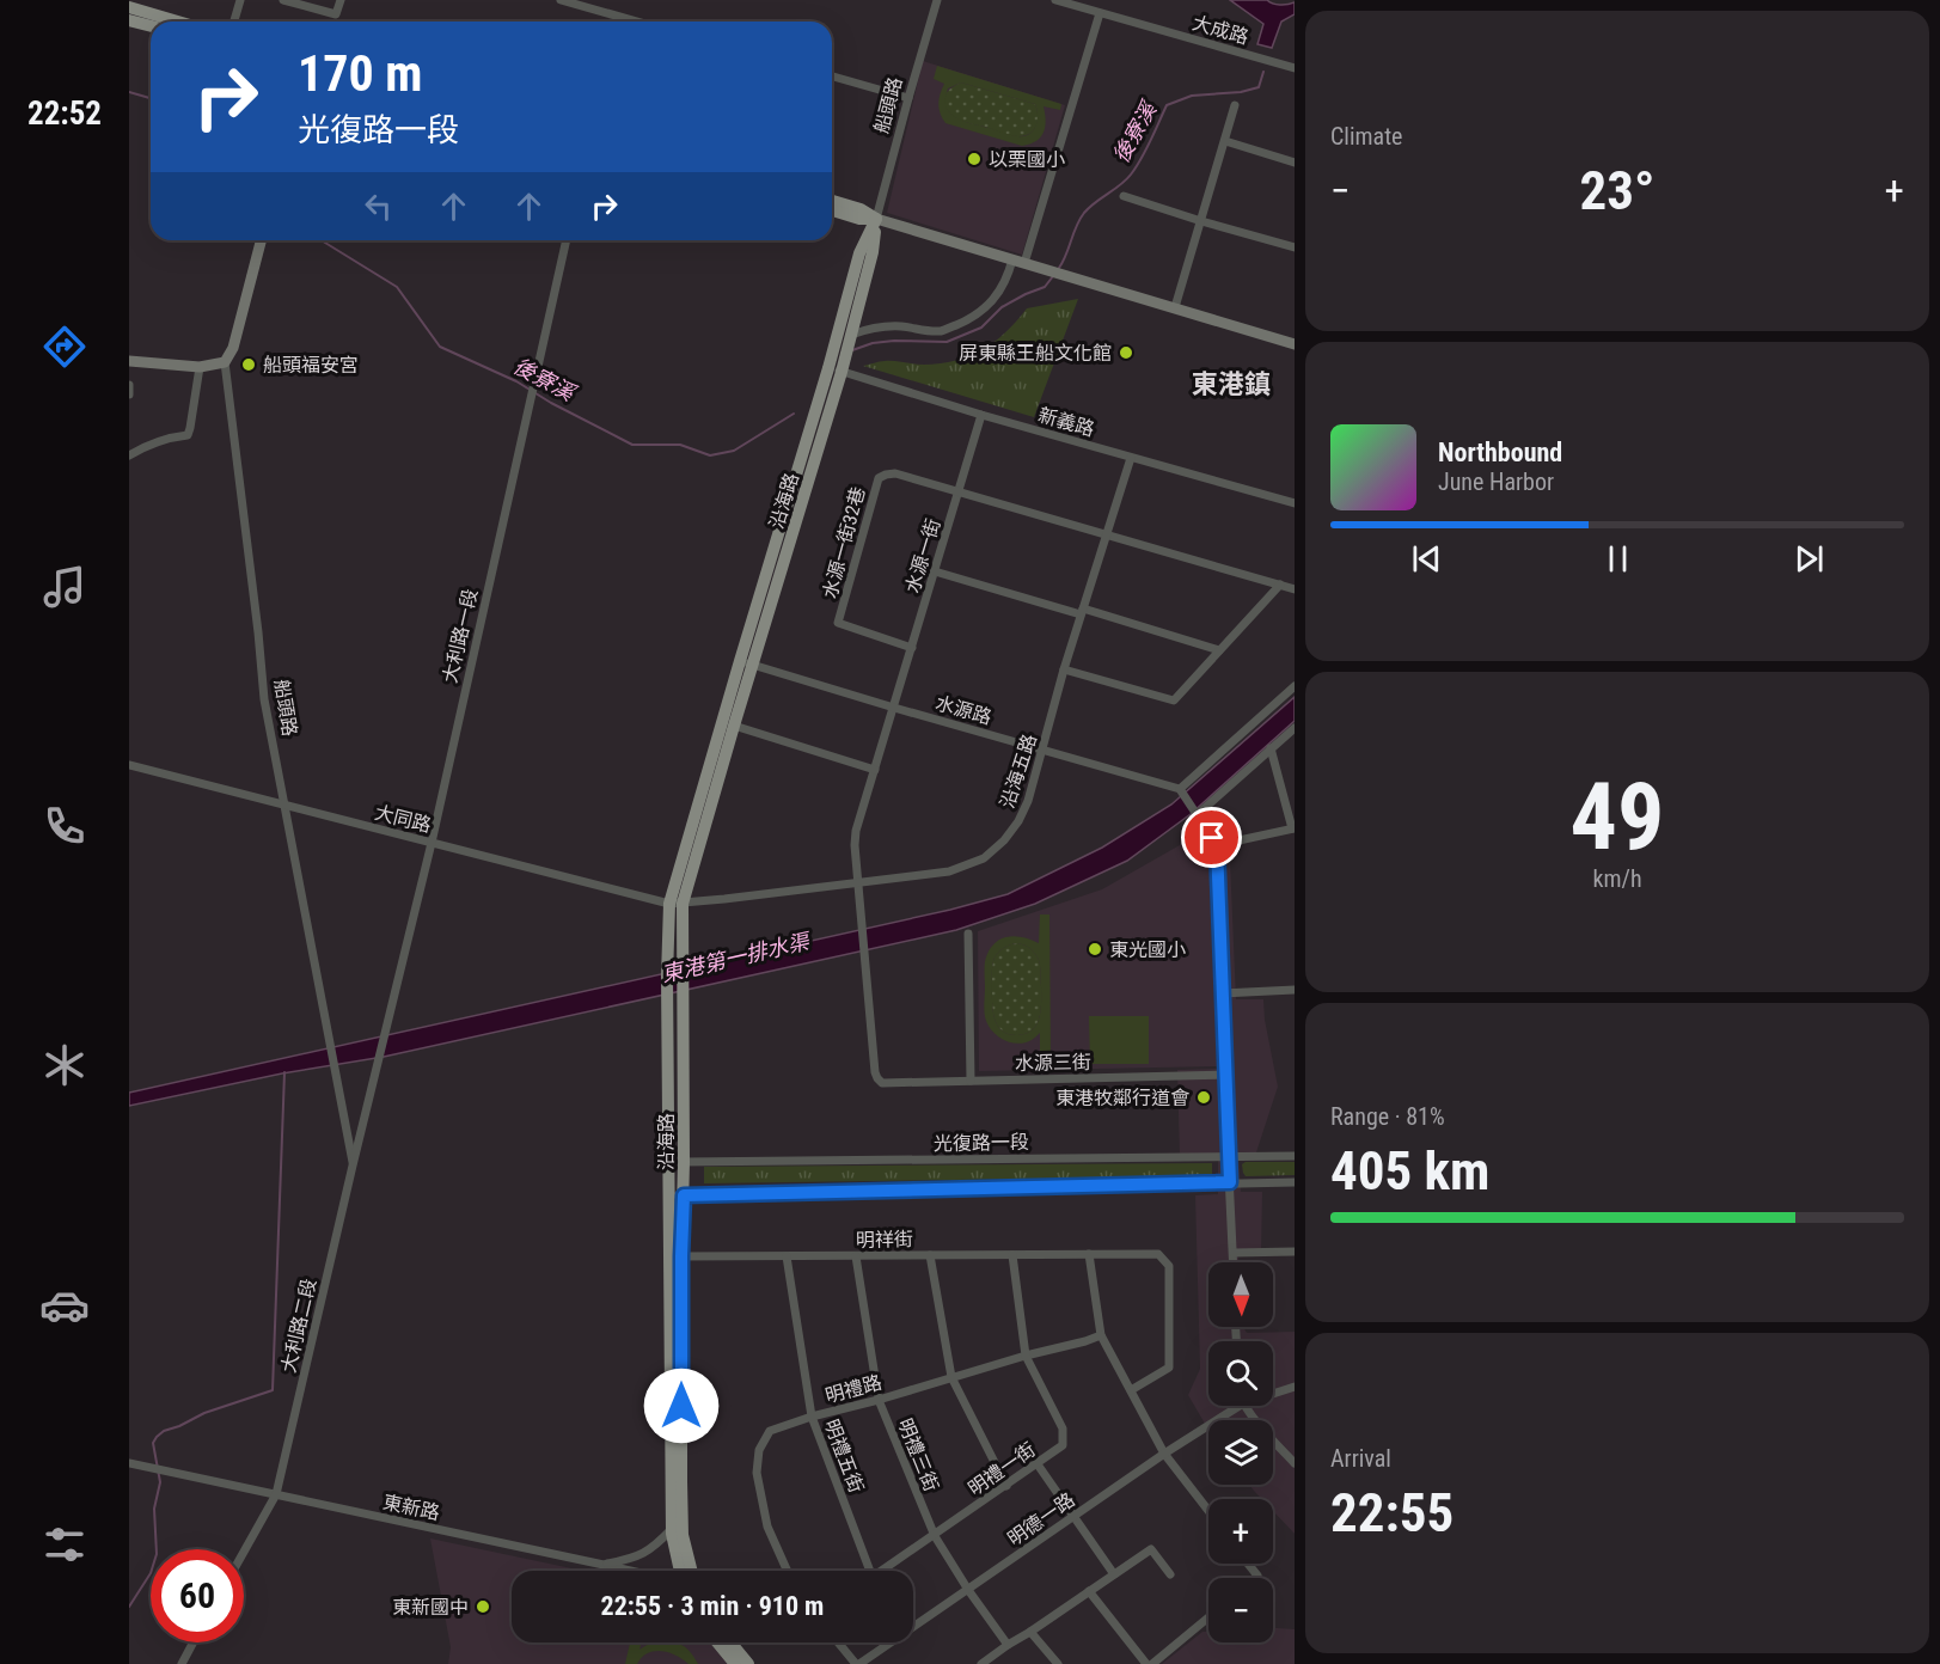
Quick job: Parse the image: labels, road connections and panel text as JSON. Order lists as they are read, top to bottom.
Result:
{
  "streets": {
    "main road": ["船頭路", "沿海路"],
    "street": [
      "大成路",
      "新義路",
      "水源一街32巷",
      "水源一街",
      "大利路一段",
      "水源路",
      "沿海五路",
      "大同路",
      "水源三街",
      "光復路一段",
      "明祥街",
      "大利路二段",
      "明禮路",
      "明禮三街",
      "明禮五街",
      "明禮一街",
      "東新路",
      "明德一路"
    ]
  },
  "crossings": [
    ["船頭路", "沿海路"],
    ["船頭路", "大利路一段"],
    ["船頭路", "大同路"],
    ["船頭路", "大利路二段"],
    ["新義路", "沿海路"],
    ["新義路", "水源一街"],
    ["新義路", "沿海五路"],
    ["沿海路", "水源路"],
    ["沿海路", "沿海五路"],
    ["沿海路", "大同路"],
    ["沿海路", "光復路一段"],
    ["沿海路", "明祥街"],
    ["水源一街32巷", "水源一街"],
    ["水源一街", "水源路"],
    ["水源一街", "沿海五路"],
    ["水源一街", "水源三街"],
    ["大利路一段", "大同路"],
    ["大利路一段", "大利路二段"],
    ["水源路", "沿海五路"],
    ["沿海五路", "大同路"],
    ["明祥街", "明禮三街"],
    ["明祥街", "明禮五街"],
    ["明祥街", "明禮一街"],
    ["大利路二段", "東新路"],
    ["明禮路", "明禮三街"],
    ["明禮路", "明禮五街"],
    ["明禮路", "明禮一街"],
    ["明禮三街", "明禮一街"],
    ["明禮三街", "明德一路"]
  ],
  "districts": ["東港鎮"],
  "water": ["後寮溪", "東港第一排水渠"],
  "places": [
    "以栗國小",
    "屏東縣王船文化館",
    "船頭福安宮",
    "東光國小",
    "東港牧鄰行道會",
    "東新國中"
  ],
  "north": "bottom",
  "page": {
    "tabs": "22:52",
    "tile": [
      "Climate",
      ["49", "km/h"],
      ["Range · 81%", "405 km"],
      ["Arrival", "22:55"]
    ],
    "turn": ["170 m", "光復路一段"],
    "heat": ["−", "23°", "+"],
    "song": ["Northbound", "June Harbor"],
    "map_buttons": ["+", "−"],
    "limit": "60",
    "trip": "22:55 · 3 min · 910 m"
  }
}
